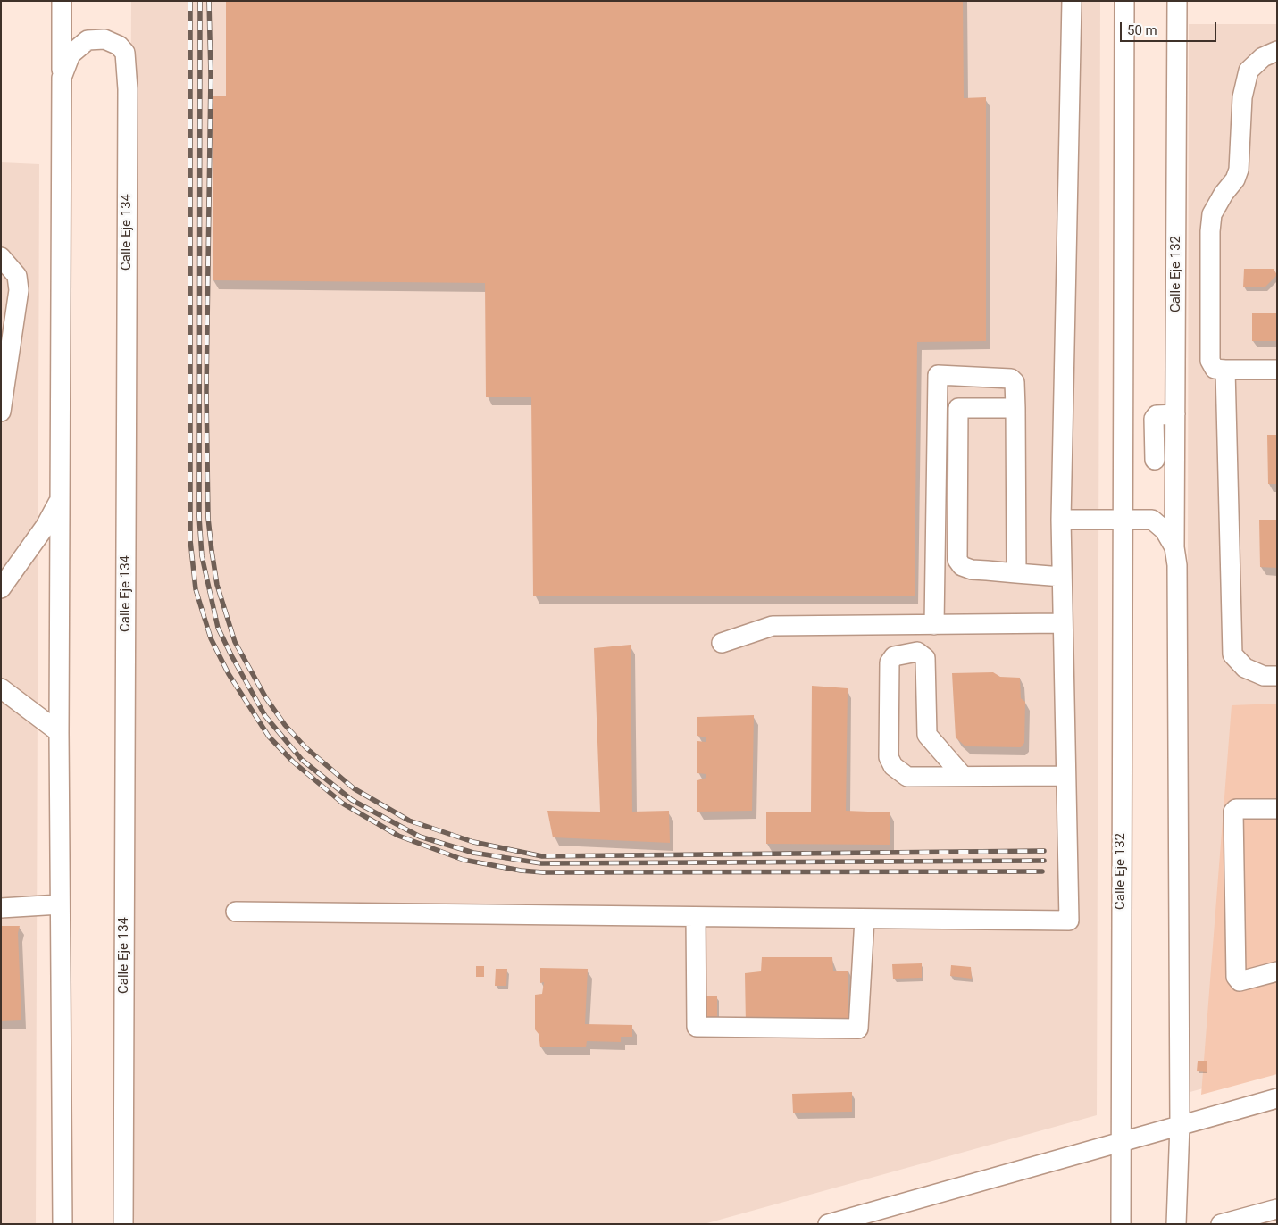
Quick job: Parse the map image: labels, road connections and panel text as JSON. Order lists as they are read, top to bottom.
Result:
{
  "streets": {
    "street": ["Calle Eje 134", "Calle Eje 132"]
  },
  "scale_bar": "50 m"
}
